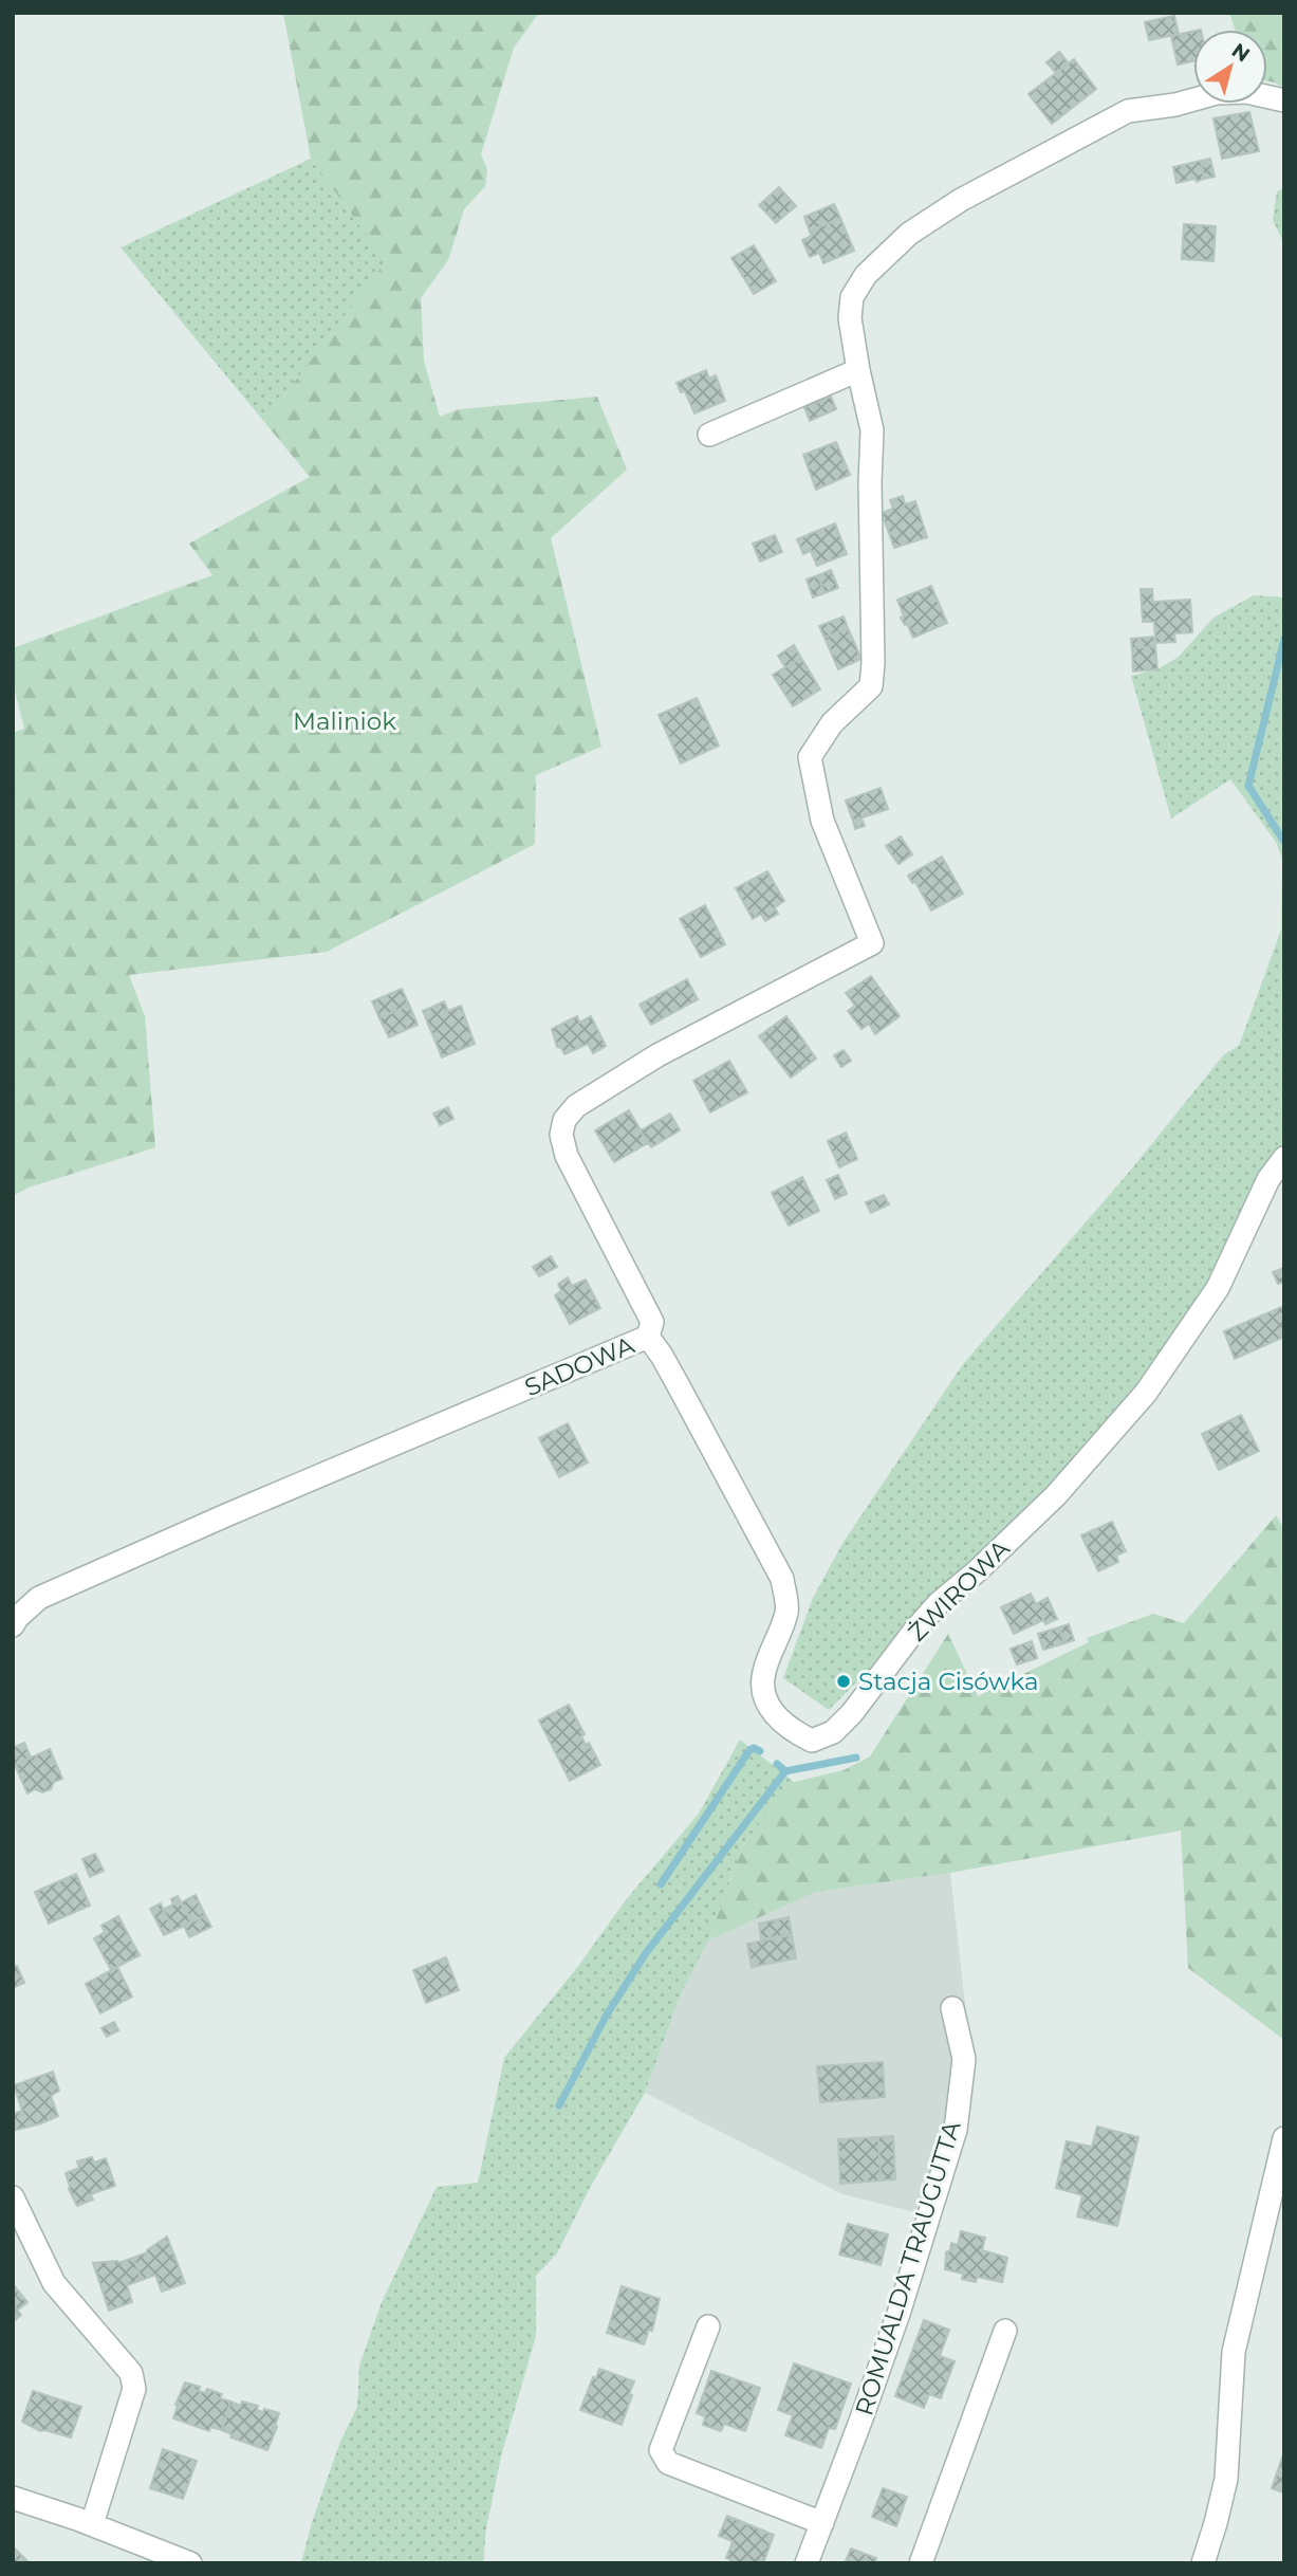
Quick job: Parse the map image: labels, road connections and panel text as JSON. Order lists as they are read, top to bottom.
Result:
{
  "streets": {
    "street": ["SADOWA", "ŻWIROWA", "ROMUALDA TRAUGUTTA"]
  },
  "crossings": [
    ["SADOWA", "ŻWIROWA"]
  ],
  "parks": ["Maliniok"],
  "places": ["Stacja Cisówka"],
  "north": "top right"
}
